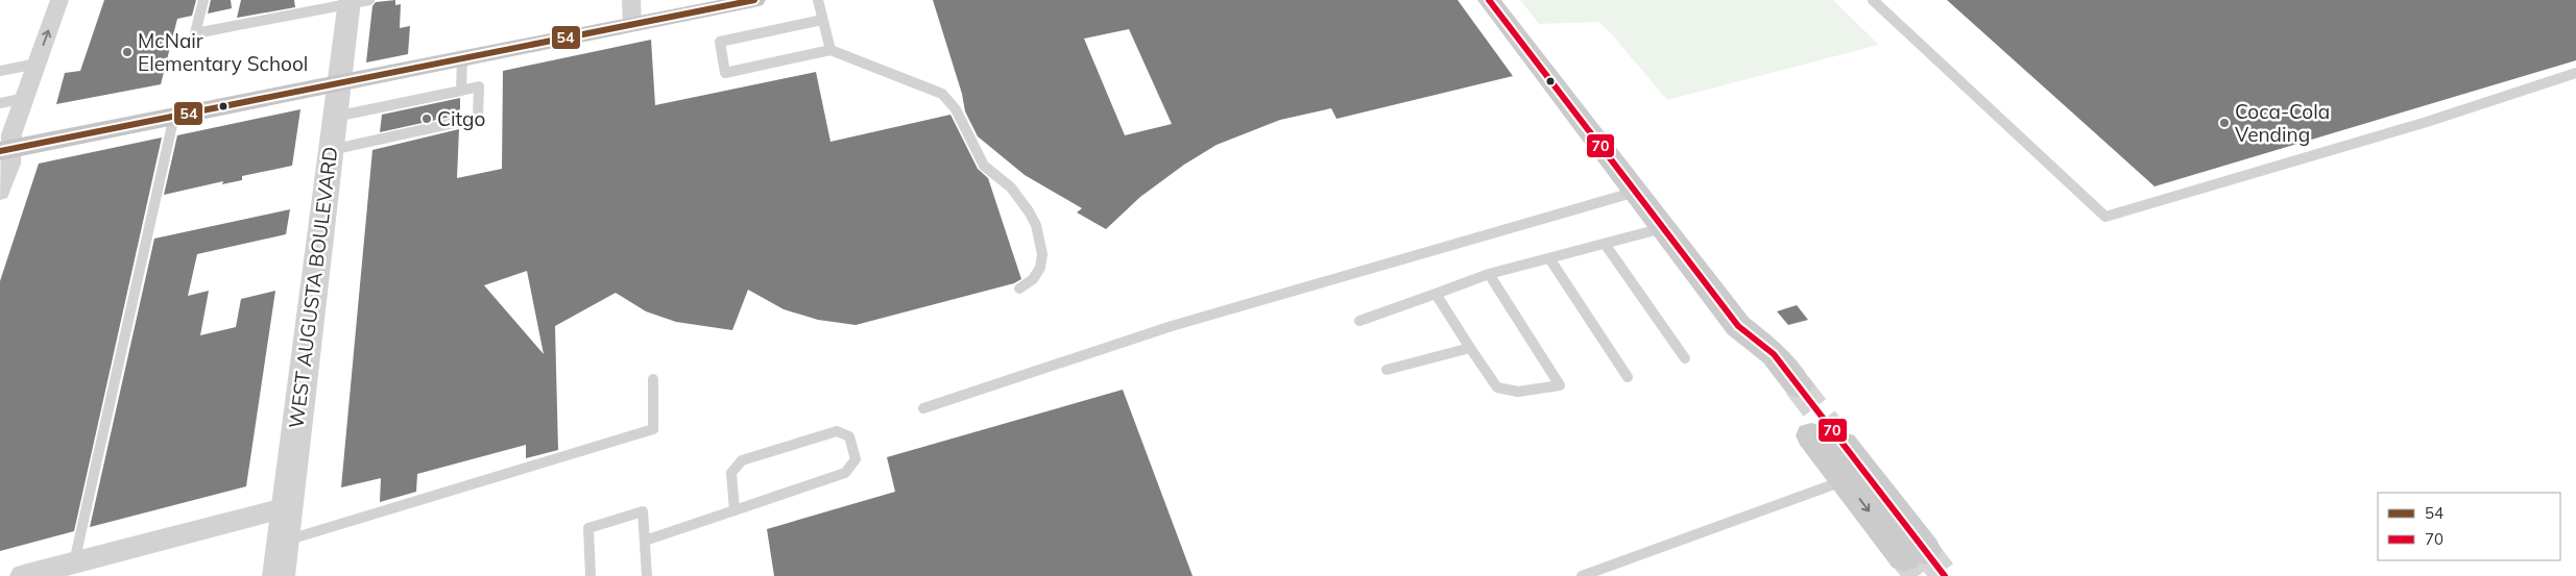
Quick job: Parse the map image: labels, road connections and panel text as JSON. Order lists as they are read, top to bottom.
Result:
{
  "streets": {
    "street": ["WEST AUGUSTA BOULEVARD"]
  },
  "places": ["McNair Elementary School", "Citgo", "Coca-Cola Vending"],
  "lines": ["transit line 54", "transit line 70"],
  "legend": ["54", "70"]
}
